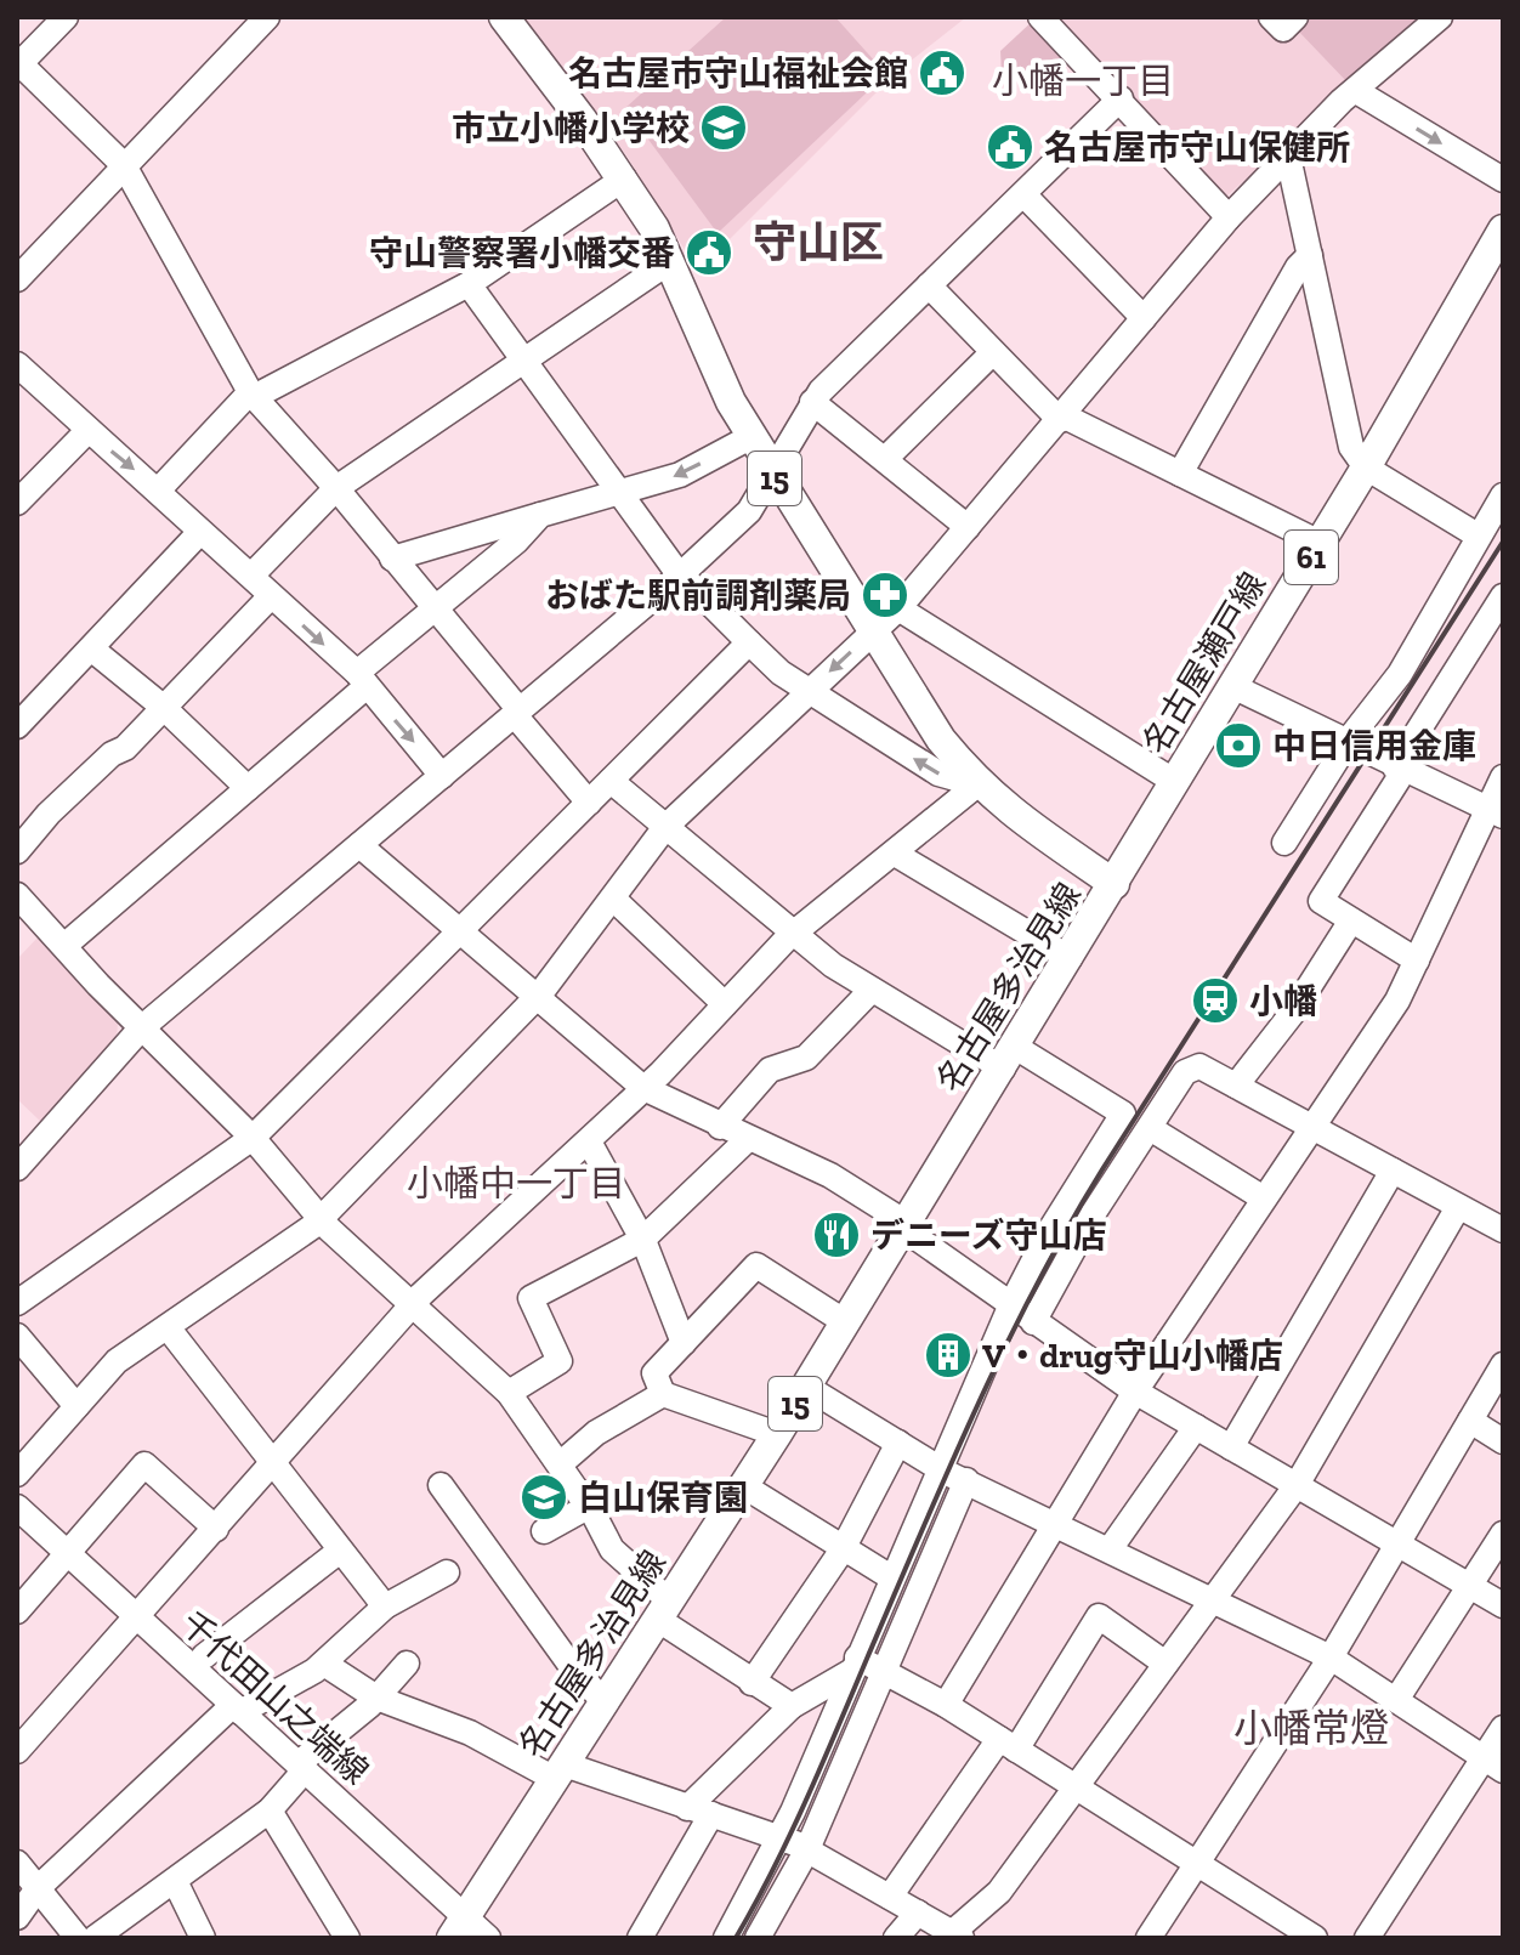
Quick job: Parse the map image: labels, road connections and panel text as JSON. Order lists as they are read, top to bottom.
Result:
{
  "streets": {
    "main road": [
      "15",
      "61",
      "名古屋瀬戸線",
      "名古屋多治見線"
    ],
    "street": ["千代田山之端線"]
  },
  "crossings": [
    ["名古屋瀬戸線", "名古屋多治見線"],
    ["名古屋多治見線", "千代田山之端線"]
  ],
  "districts": [
    "小幡一丁目",
    "守山区",
    "小幡中一丁目",
    "小幡常燈"
  ],
  "places": {
    "public building": ["名古屋市守山福祉会館", "名古屋市守山保健所", "守山警察署小幡交番"],
    "school or university": ["市立小幡小学校", "白山保育園"],
    "pharmacy": ["おばた駅前調剤薬局"],
    "bank": ["中日信用金庫"],
    "station": ["小幡"],
    "restaurant": ["デニーズ守山店"],
    "building": ["V・drug守山小幡店"]
  }
}
